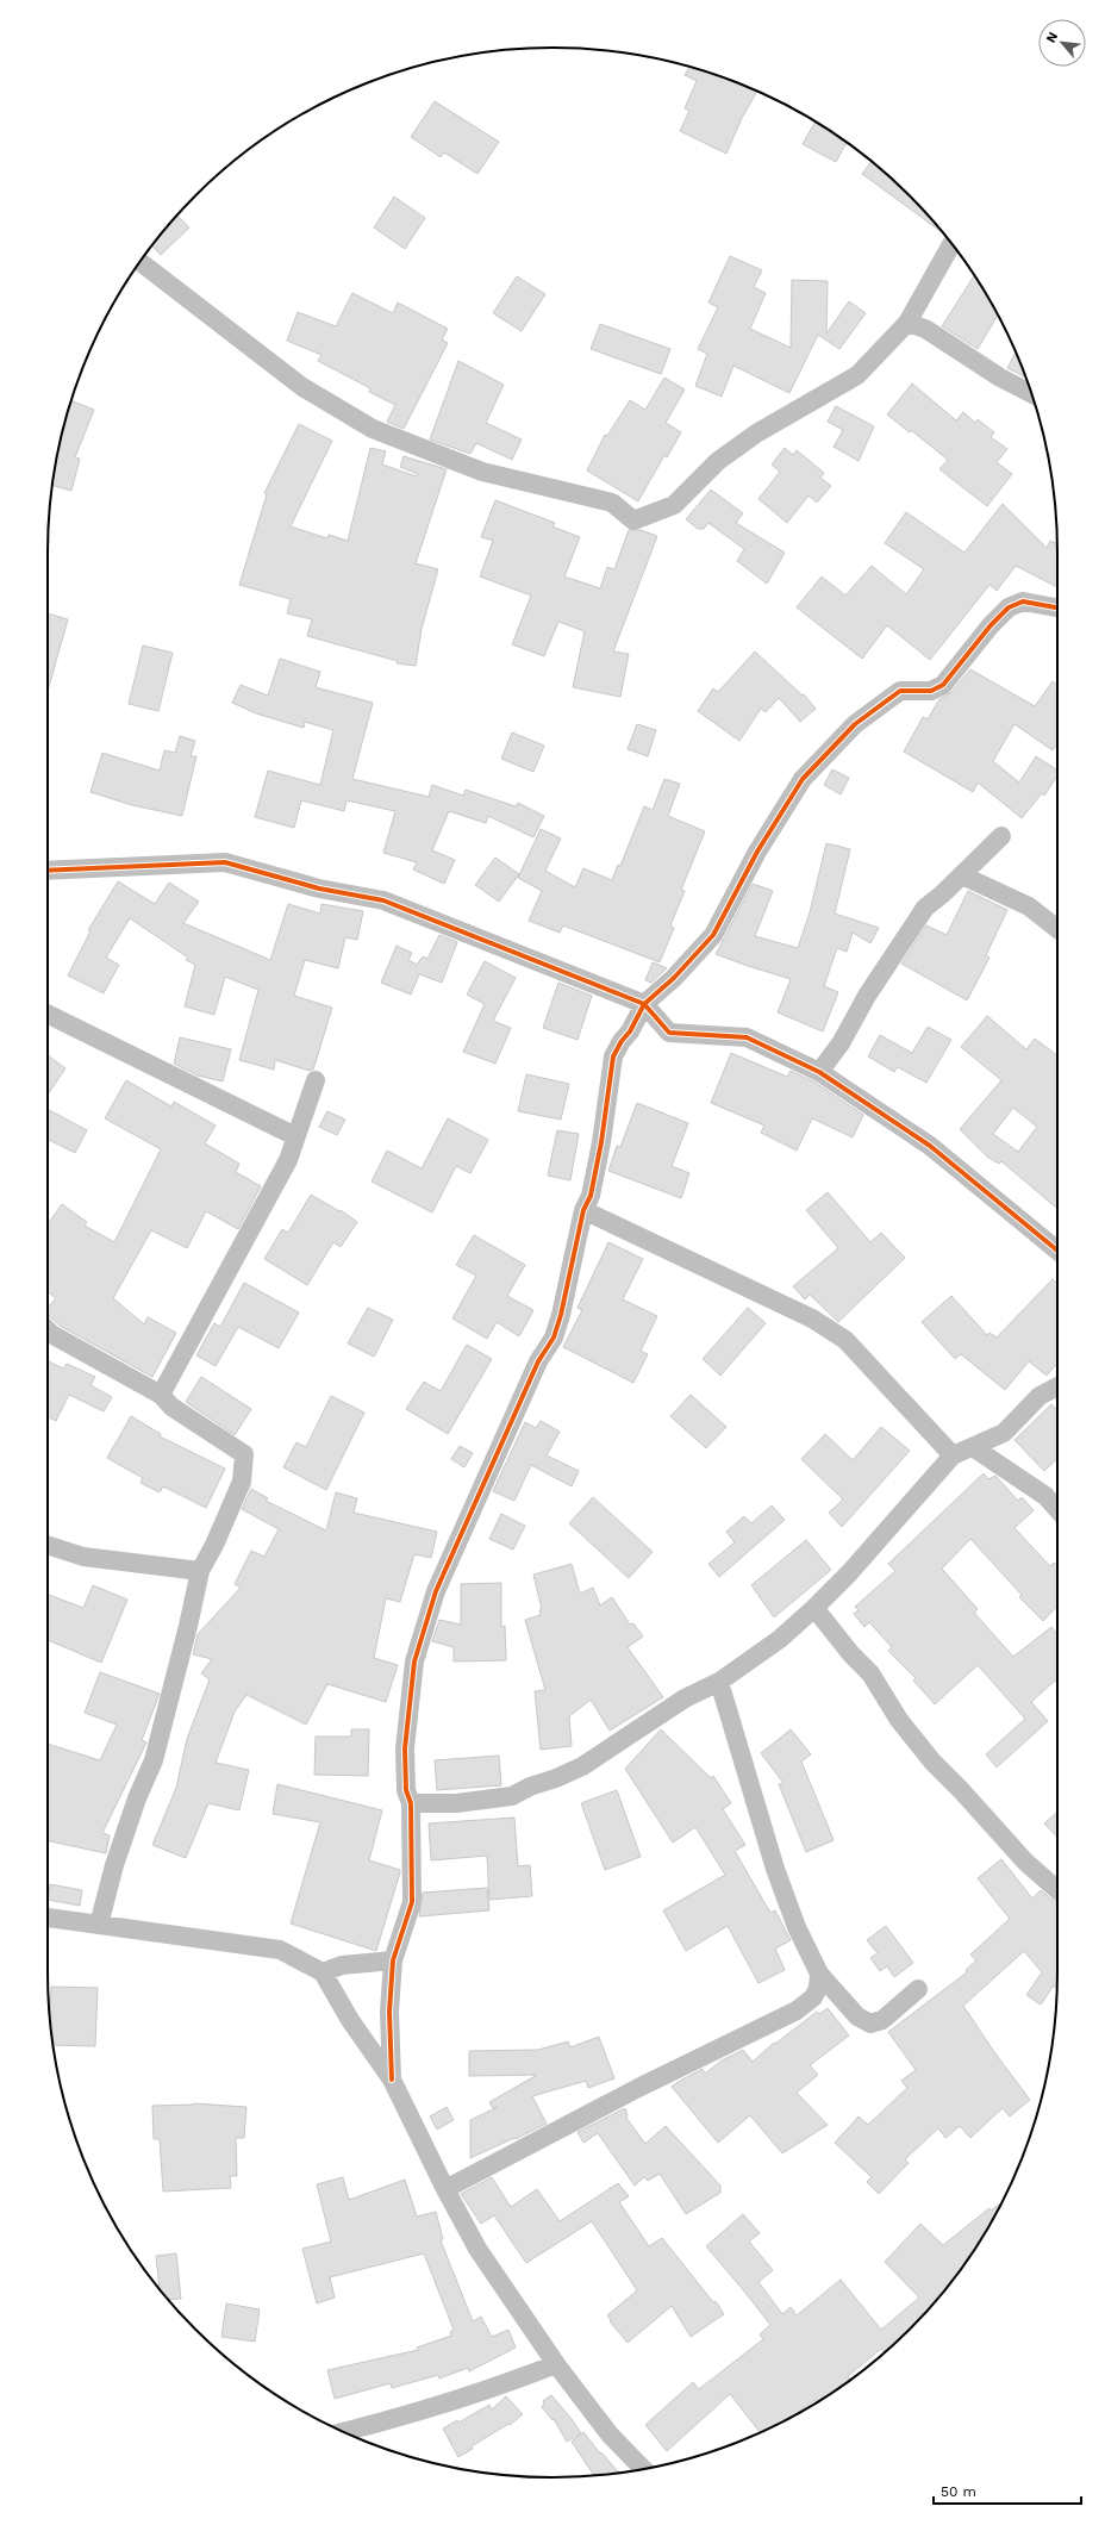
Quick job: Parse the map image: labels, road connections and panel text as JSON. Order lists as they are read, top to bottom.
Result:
{
  "scale_bar": "50 m",
  "north": "top left"
}
